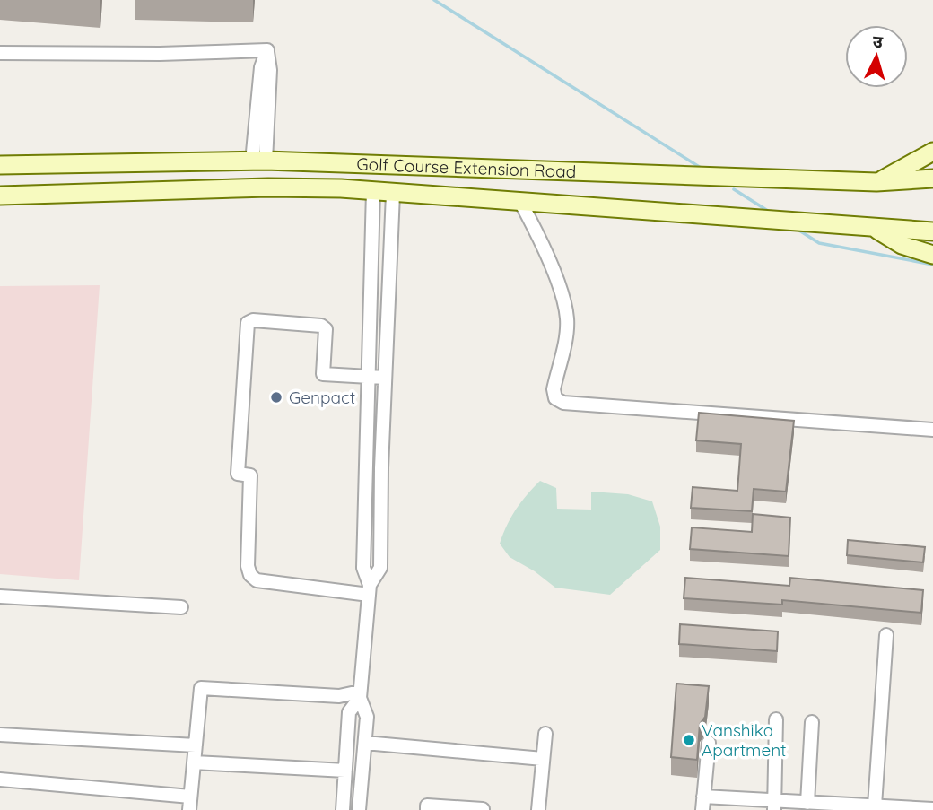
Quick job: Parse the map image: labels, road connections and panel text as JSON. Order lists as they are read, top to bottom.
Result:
{
  "streets": {
    "main road": ["Golf Course Extension Road"]
  },
  "places": ["Genpact", "Vanshika Apartment"],
  "north": "top"
}
